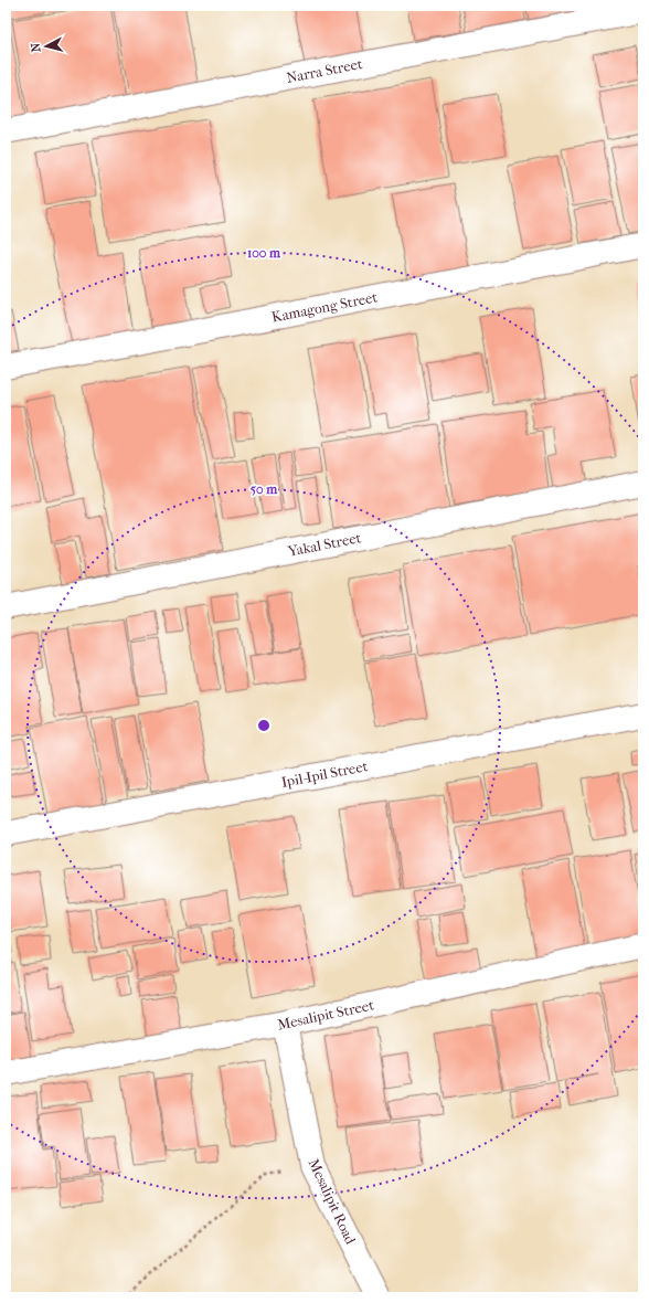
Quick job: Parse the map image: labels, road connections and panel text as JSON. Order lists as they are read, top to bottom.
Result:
{
  "streets": {
    "street": [
      "Narra Street",
      "Kamagong Street",
      "Yakal Street",
      "Ipil-Ipil Street",
      "Mesalipit Street",
      "Mesalipit Road"
    ]
  },
  "crossings": [
    ["Mesalipit Street", "Mesalipit Road"]
  ],
  "north": "left",
  "rings": ["100 m", "50 m"]
}
